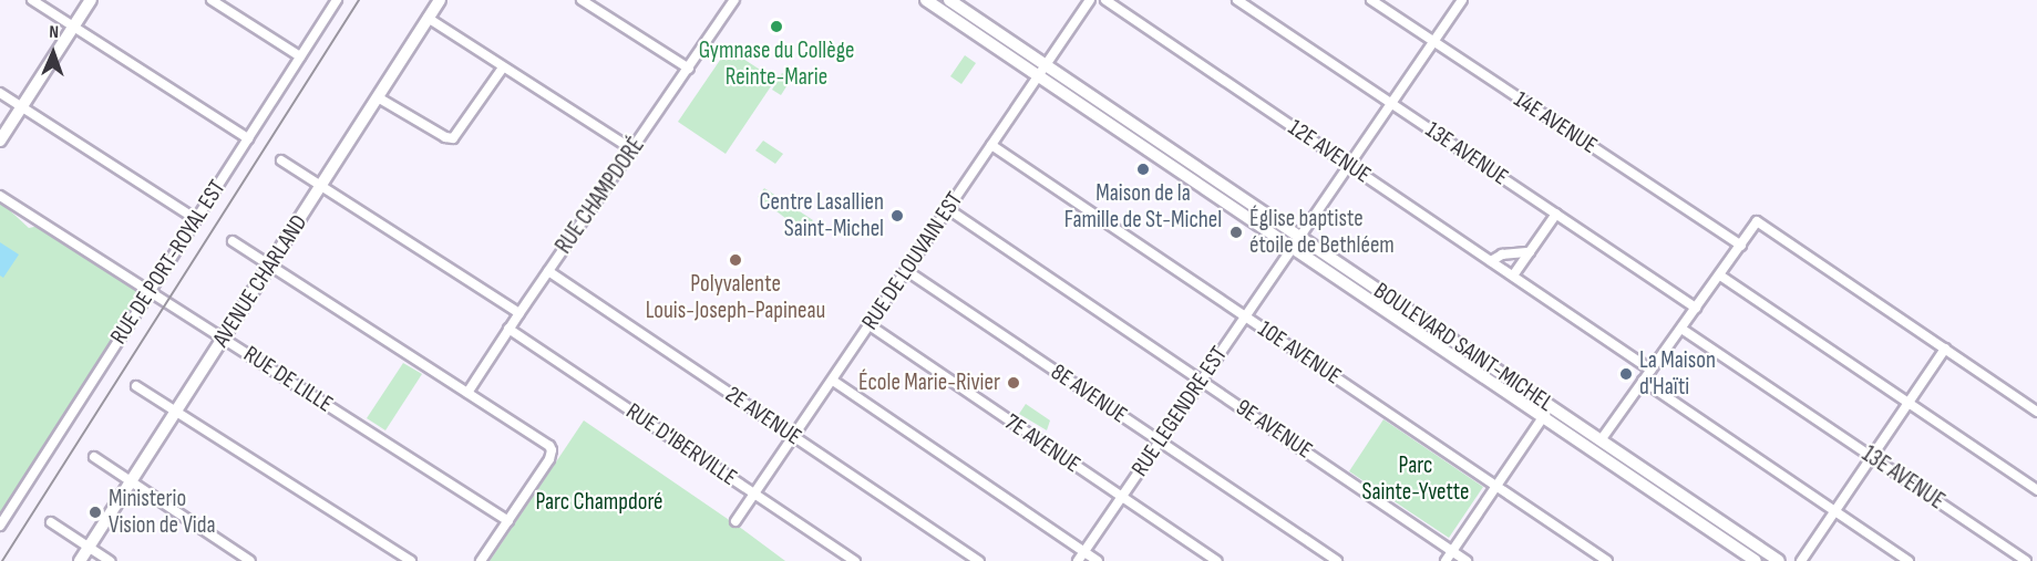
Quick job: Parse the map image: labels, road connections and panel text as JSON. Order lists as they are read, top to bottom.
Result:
{
  "streets": {
    "main road": ["AVENUE CHARLAND", "BOULEVARD SAINT-MICHEL"],
    "street": [
      "14E AVENUE",
      "12E AVENUE",
      "13E AVENUE",
      "RUE CHAMPDORÉ",
      "RUE DE LOUVAIN EST",
      "RUE DE PORT-ROYAL EST",
      "10E AVENUE",
      "RUE DE LILLE",
      "8E AVENUE",
      "RUE LEGENDRE EST",
      "2E AVENUE",
      "9E AVENUE",
      "7E AVENUE",
      "RUE D'IBERVILLE"
    ]
  },
  "crossings": [
    ["14E AVENUE", "RUE LEGENDRE EST"],
    ["12E AVENUE", "RUE LEGENDRE EST"],
    ["13E AVENUE", "RUE LEGENDRE EST"],
    ["RUE CHAMPDORÉ", "2E AVENUE"],
    ["RUE CHAMPDORÉ", "RUE D'IBERVILLE"],
    ["RUE DE LOUVAIN EST", "BOULEVARD SAINT-MICHEL"],
    ["RUE DE LOUVAIN EST", "10E AVENUE"],
    ["RUE DE LOUVAIN EST", "8E AVENUE"],
    ["RUE DE LOUVAIN EST", "2E AVENUE"],
    ["RUE DE LOUVAIN EST", "9E AVENUE"],
    ["RUE DE LOUVAIN EST", "7E AVENUE"],
    ["RUE DE LOUVAIN EST", "RUE D'IBERVILLE"],
    ["RUE DE PORT-ROYAL EST", "RUE DE LILLE"],
    ["AVENUE CHARLAND", "RUE DE LILLE"],
    ["BOULEVARD SAINT-MICHEL", "RUE LEGENDRE EST"],
    ["10E AVENUE", "RUE LEGENDRE EST"],
    ["8E AVENUE", "RUE LEGENDRE EST"],
    ["RUE LEGENDRE EST", "9E AVENUE"],
    ["RUE LEGENDRE EST", "7E AVENUE"]
  ],
  "parks": ["Parc Sainte-Yvette", "Parc Champdoré"],
  "places": [
    "Gymnase du Collège Reinte-Marie",
    "Maison de la Famille de St-Michel",
    "Centre Lasallien Saint-Michel",
    "Église baptiste étoile de Bethléem",
    "Polyvalente Louis-Joseph-Papineau",
    "La Maison d'Haïti",
    "École Marie-Rivier",
    "Ministerio Vision de Vida"
  ],
  "north": "top"
}
